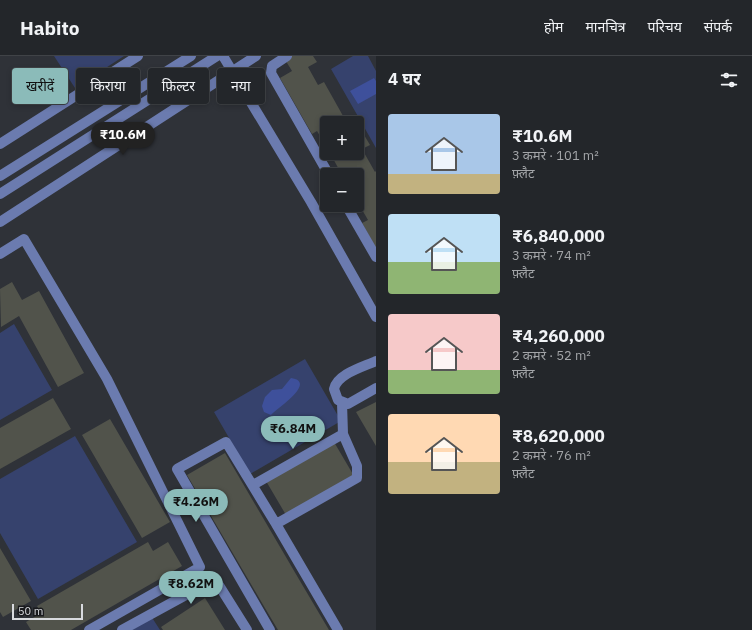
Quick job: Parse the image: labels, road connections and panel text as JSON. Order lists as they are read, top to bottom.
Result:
{
  "scale_bar": "50 m",
  "page": {
    "header": "Habito",
    "nav": [
      "होम",
      "मानचित्र",
      "परिचय",
      "संपर्क"
    ],
    "heading": "4 घर",
    "chip": [
      "खरीदें",
      "किराया",
      "फ़िल्टर",
      "नया"
    ],
    "list": [
      {
        "name": "₹10.6M",
        "note": "3 कमरे · 101 m² · फ़्लैट"
      },
      {
        "name": "₹6,840,000",
        "note": "3 कमरे · 74 m² · फ़्लैट"
      },
      {
        "name": "₹4,260,000",
        "note": "2 कमरे · 52 m² · फ़्लैट"
      },
      {
        "name": "₹8,620,000",
        "note": "2 कमरे · 76 m² · फ़्लैट"
      }
    ],
    "map_buttons": ["+", "−"],
    "price": [
      "₹10.6M",
      "₹6.84M",
      "₹4.26M",
      "₹8.62M"
    ],
    "scale": "50 m"
  }
}
